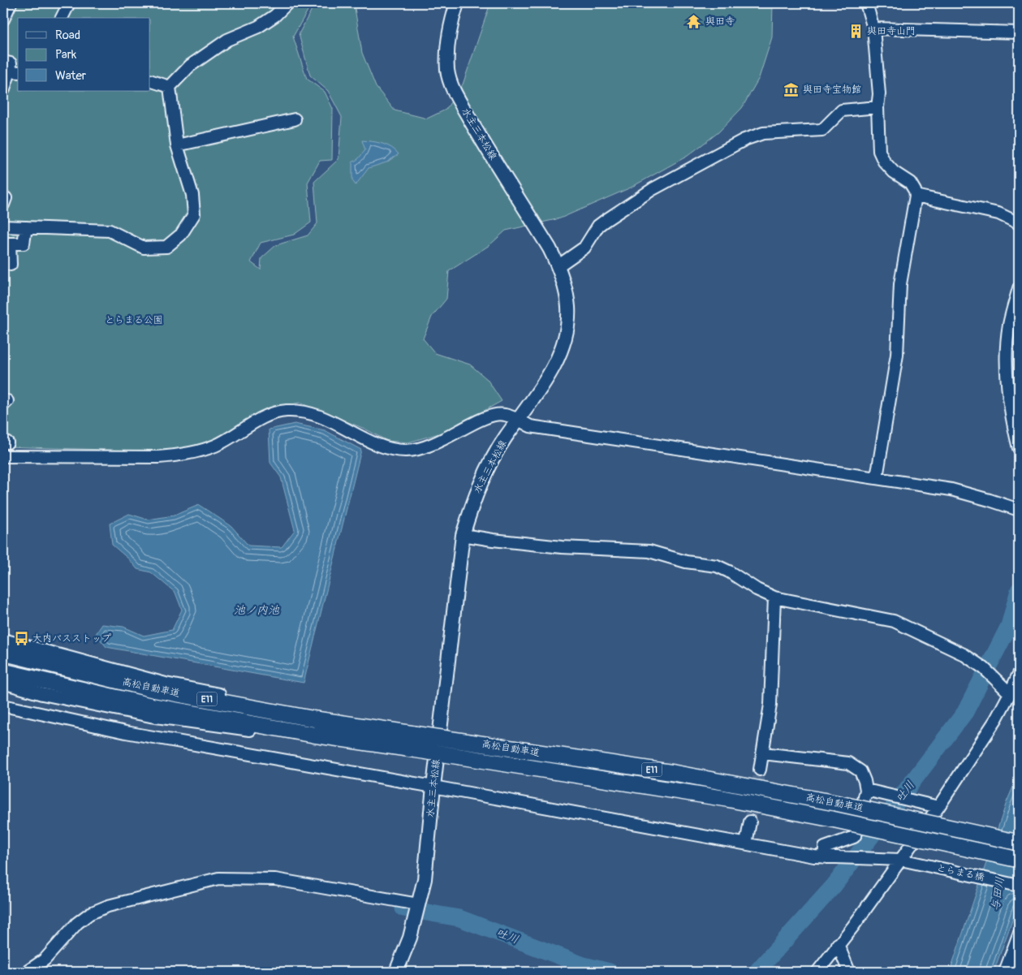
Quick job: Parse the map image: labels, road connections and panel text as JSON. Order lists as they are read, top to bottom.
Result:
{
  "streets": {
    "highway": ["高松自動車道", "E11"],
    "main road": ["水主三本松線"],
    "street": ["とらまる橋"]
  },
  "crossings": [
    ["水主三本松線", "とらまる橋"]
  ],
  "water": ["池ノ内池", "吐川", "与田川"],
  "parks": ["とらまる公園"],
  "places": {
    "temple": ["與田寺"],
    "building": ["與田寺山門"],
    "museum": ["與田寺宝物館"],
    "bus stop": ["大内バスストップ"]
  },
  "legend": ["Road", "Park", "Water"]
}
